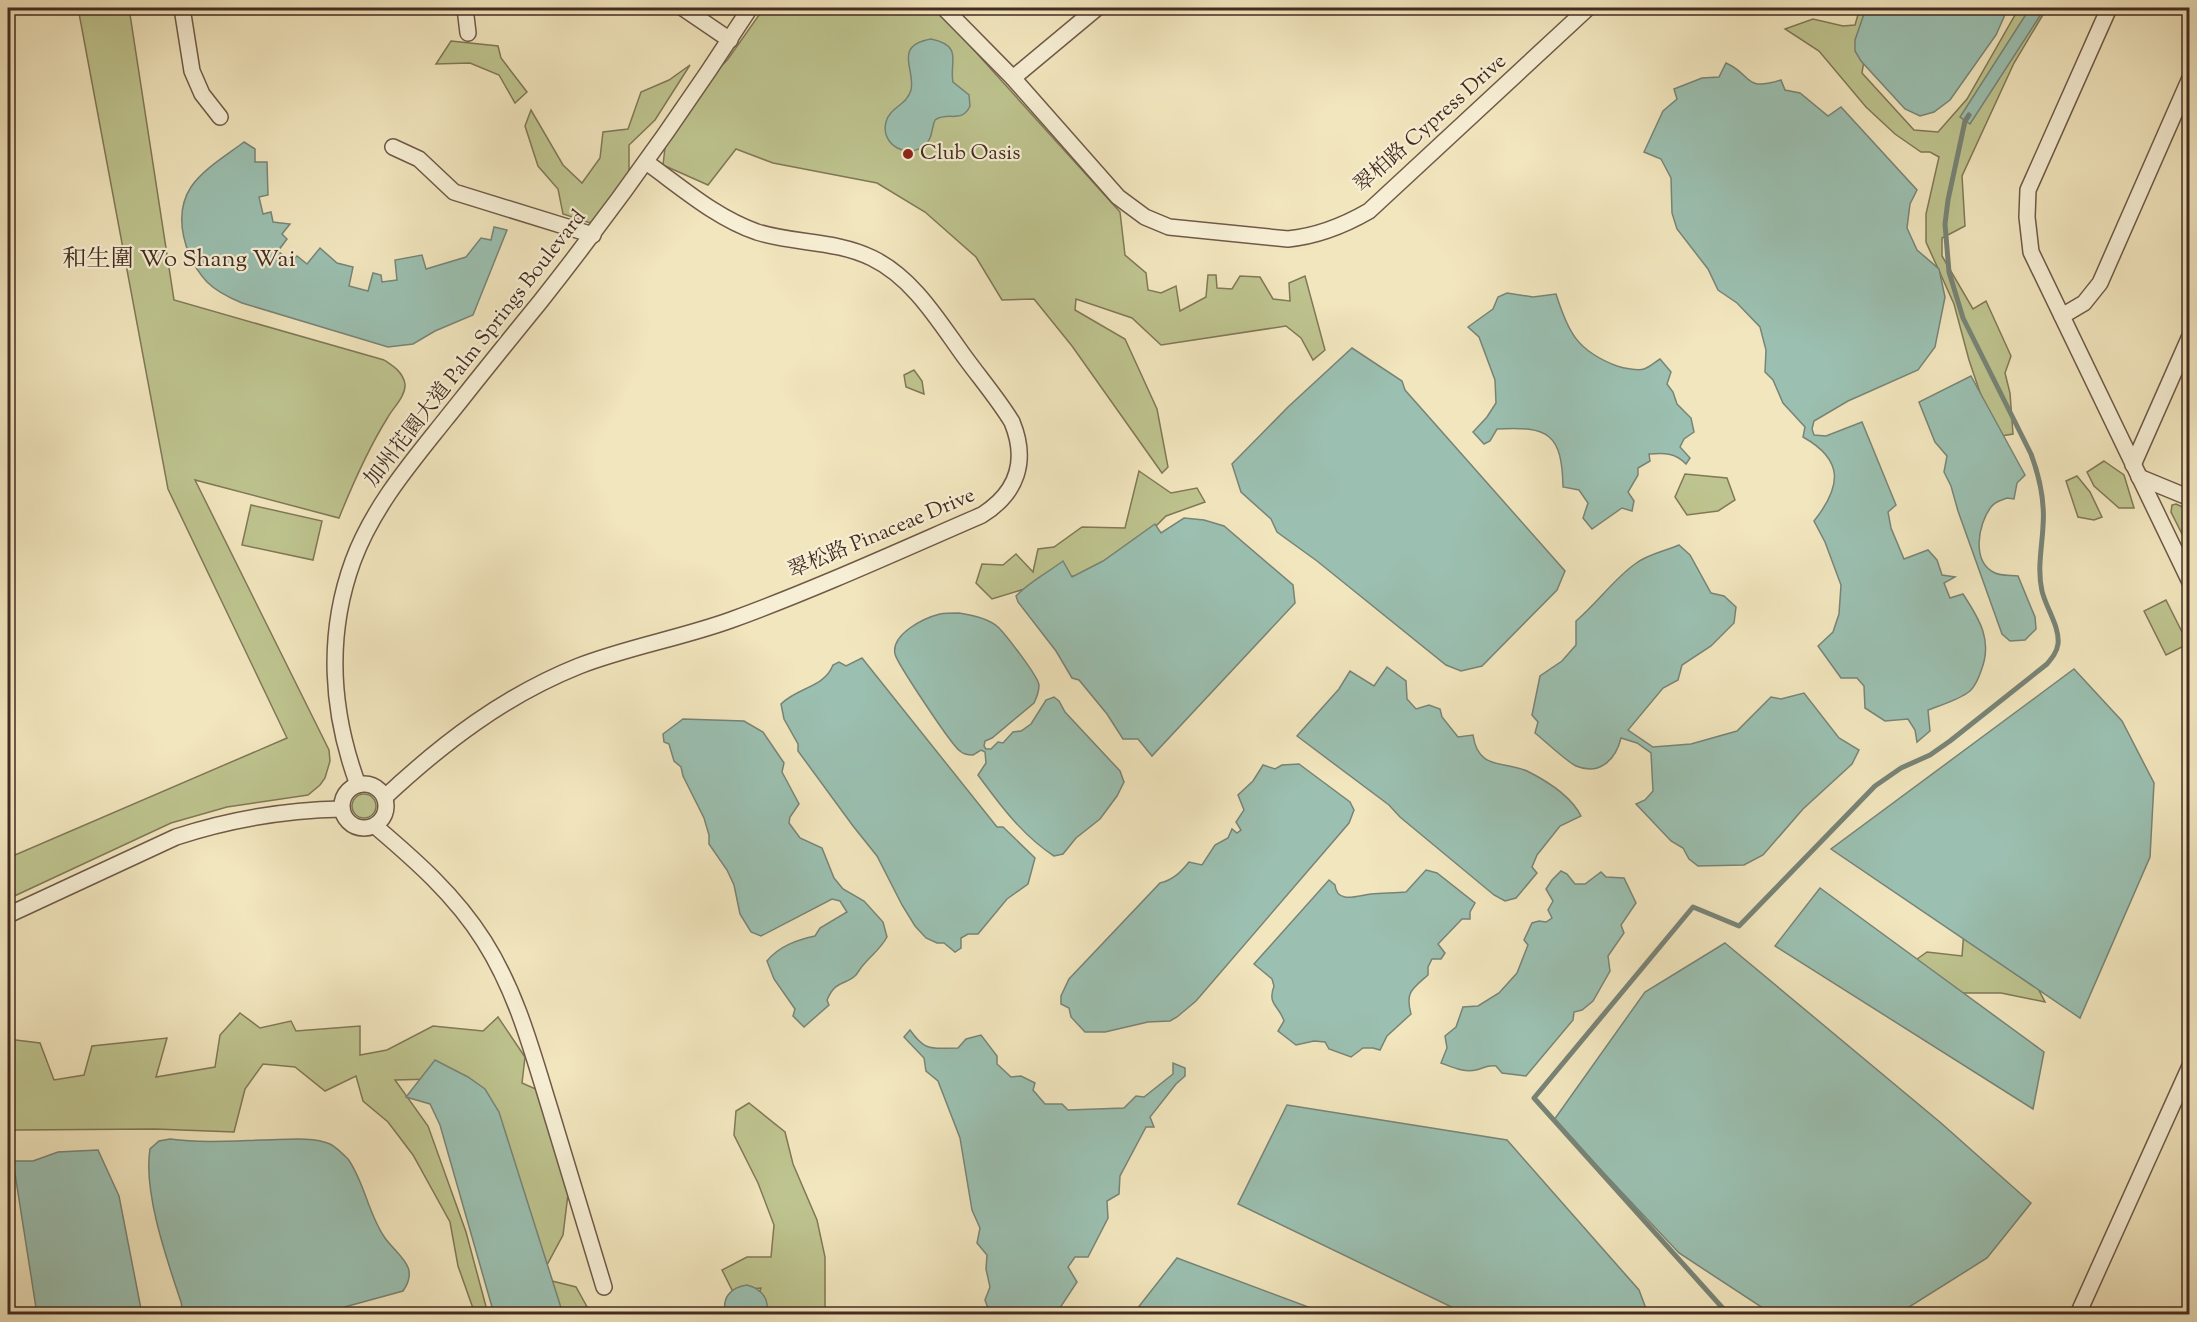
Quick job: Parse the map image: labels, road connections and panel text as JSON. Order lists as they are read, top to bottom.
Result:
{
  "streets": {
    "street": ["翠柏路 Cypress Drive", "加州花園大道 Palm Springs Boulevard", "翠松路 Pinaceae Drive"]
  },
  "crossings": [
    ["加州花園大道 Palm Springs Boulevard", "翠松路 Pinaceae Drive"]
  ],
  "districts": ["和生圍 Wo Shang Wai"],
  "places": ["Club Oasis"]
}
